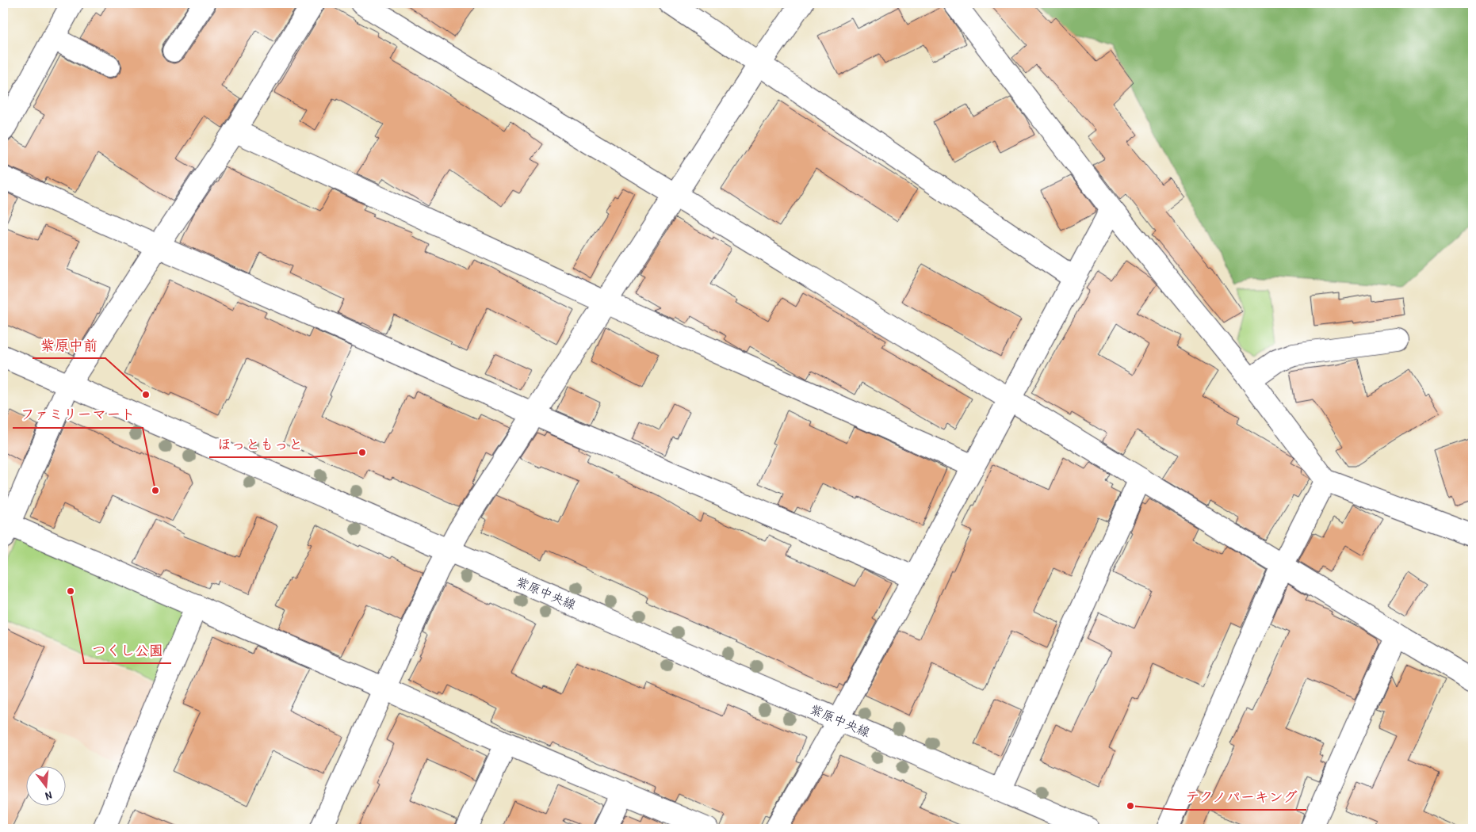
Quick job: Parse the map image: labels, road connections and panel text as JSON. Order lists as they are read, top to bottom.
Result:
{
  "streets": {
    "street": ["紫原中央線"]
  },
  "places": [
    "紫原中前",
    "ほっともっと",
    "ファミリーマート",
    "つくし公園",
    "テクノパーキング"
  ],
  "north": "bottom"
}
